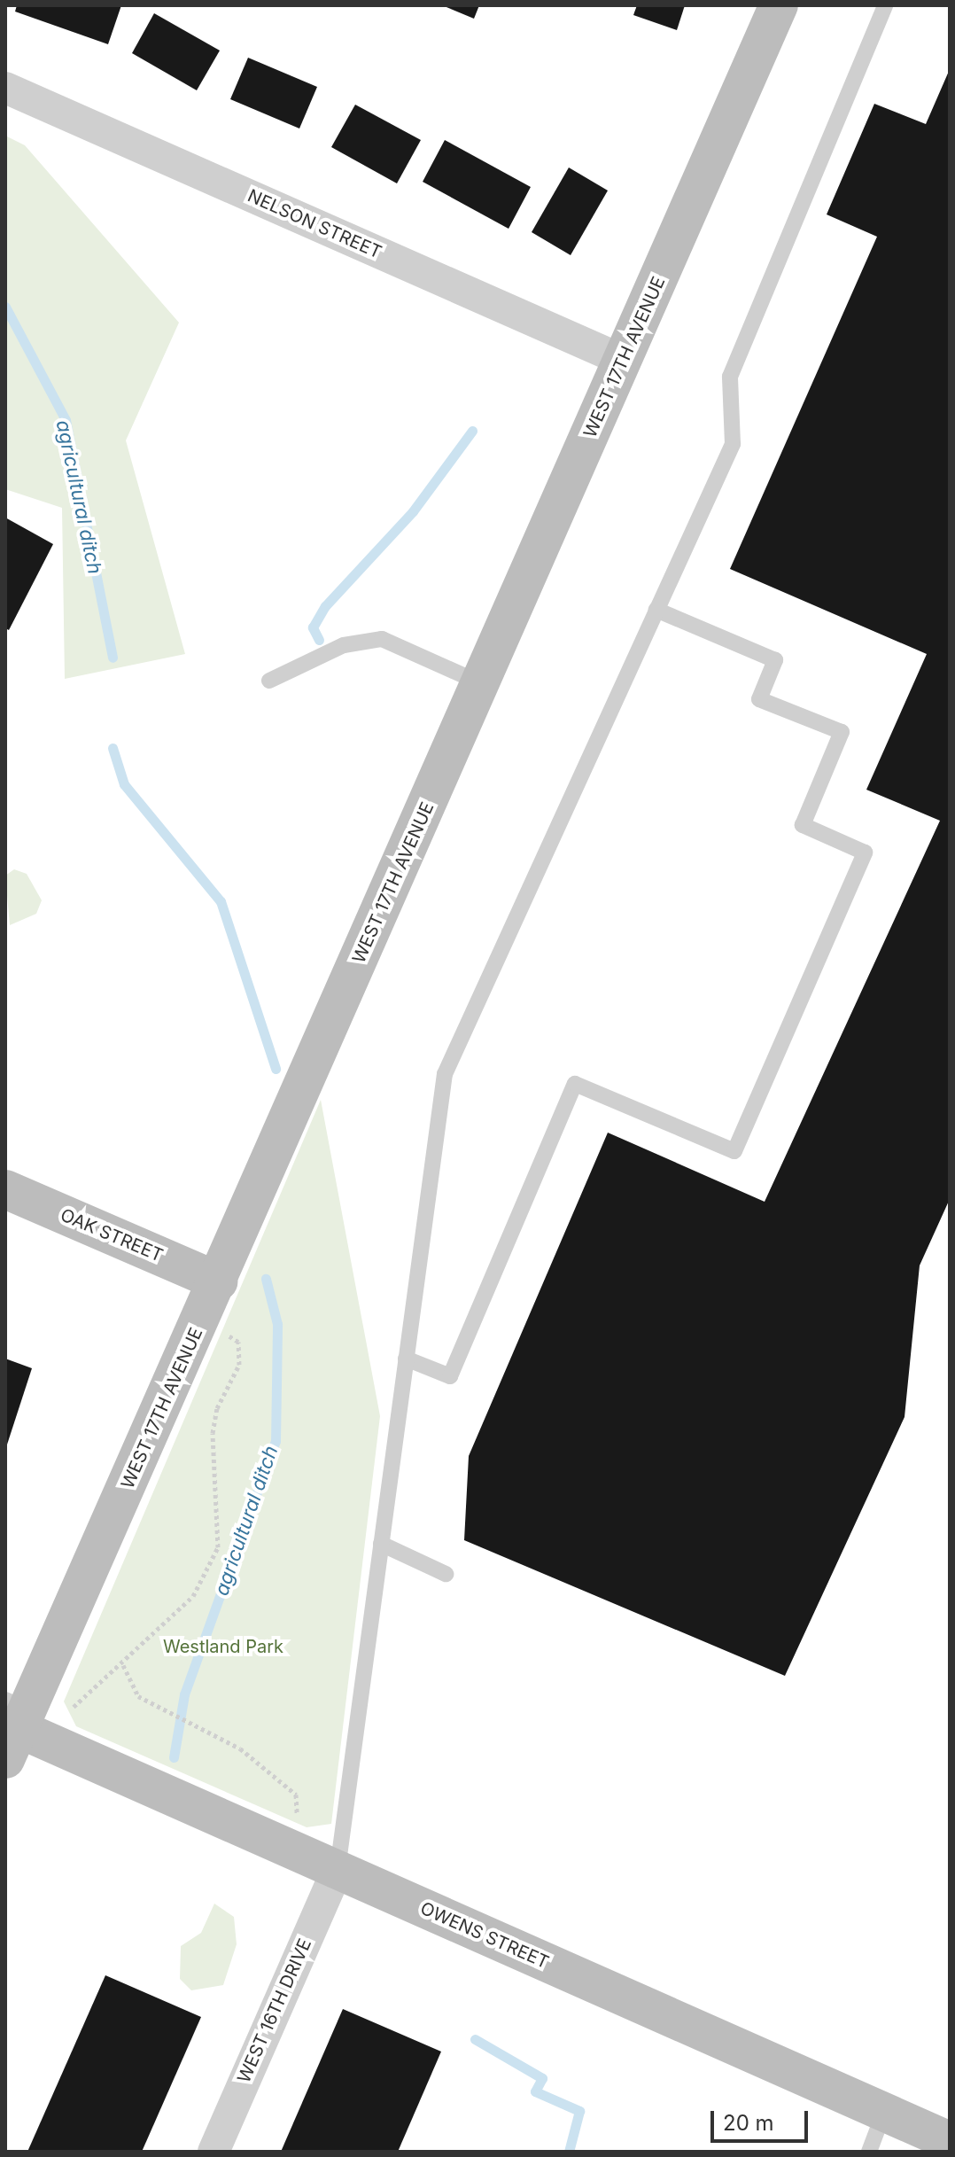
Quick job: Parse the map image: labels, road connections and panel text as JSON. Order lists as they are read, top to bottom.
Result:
{
  "streets": {
    "street": [
      "NELSON STREET",
      "WEST 17TH AVENUE",
      "OAK STREET",
      "OWENS STREET",
      "WEST 16TH DRIVE"
    ]
  },
  "crossings": [
    ["NELSON STREET", "WEST 17TH AVENUE"],
    ["WEST 17TH AVENUE", "OAK STREET"],
    ["WEST 17TH AVENUE", "OWENS STREET"],
    ["OWENS STREET", "WEST 16TH DRIVE"]
  ],
  "water": ["agricultural ditch"],
  "parks": ["Westland Park"],
  "scale_bar": "20 m"
}
